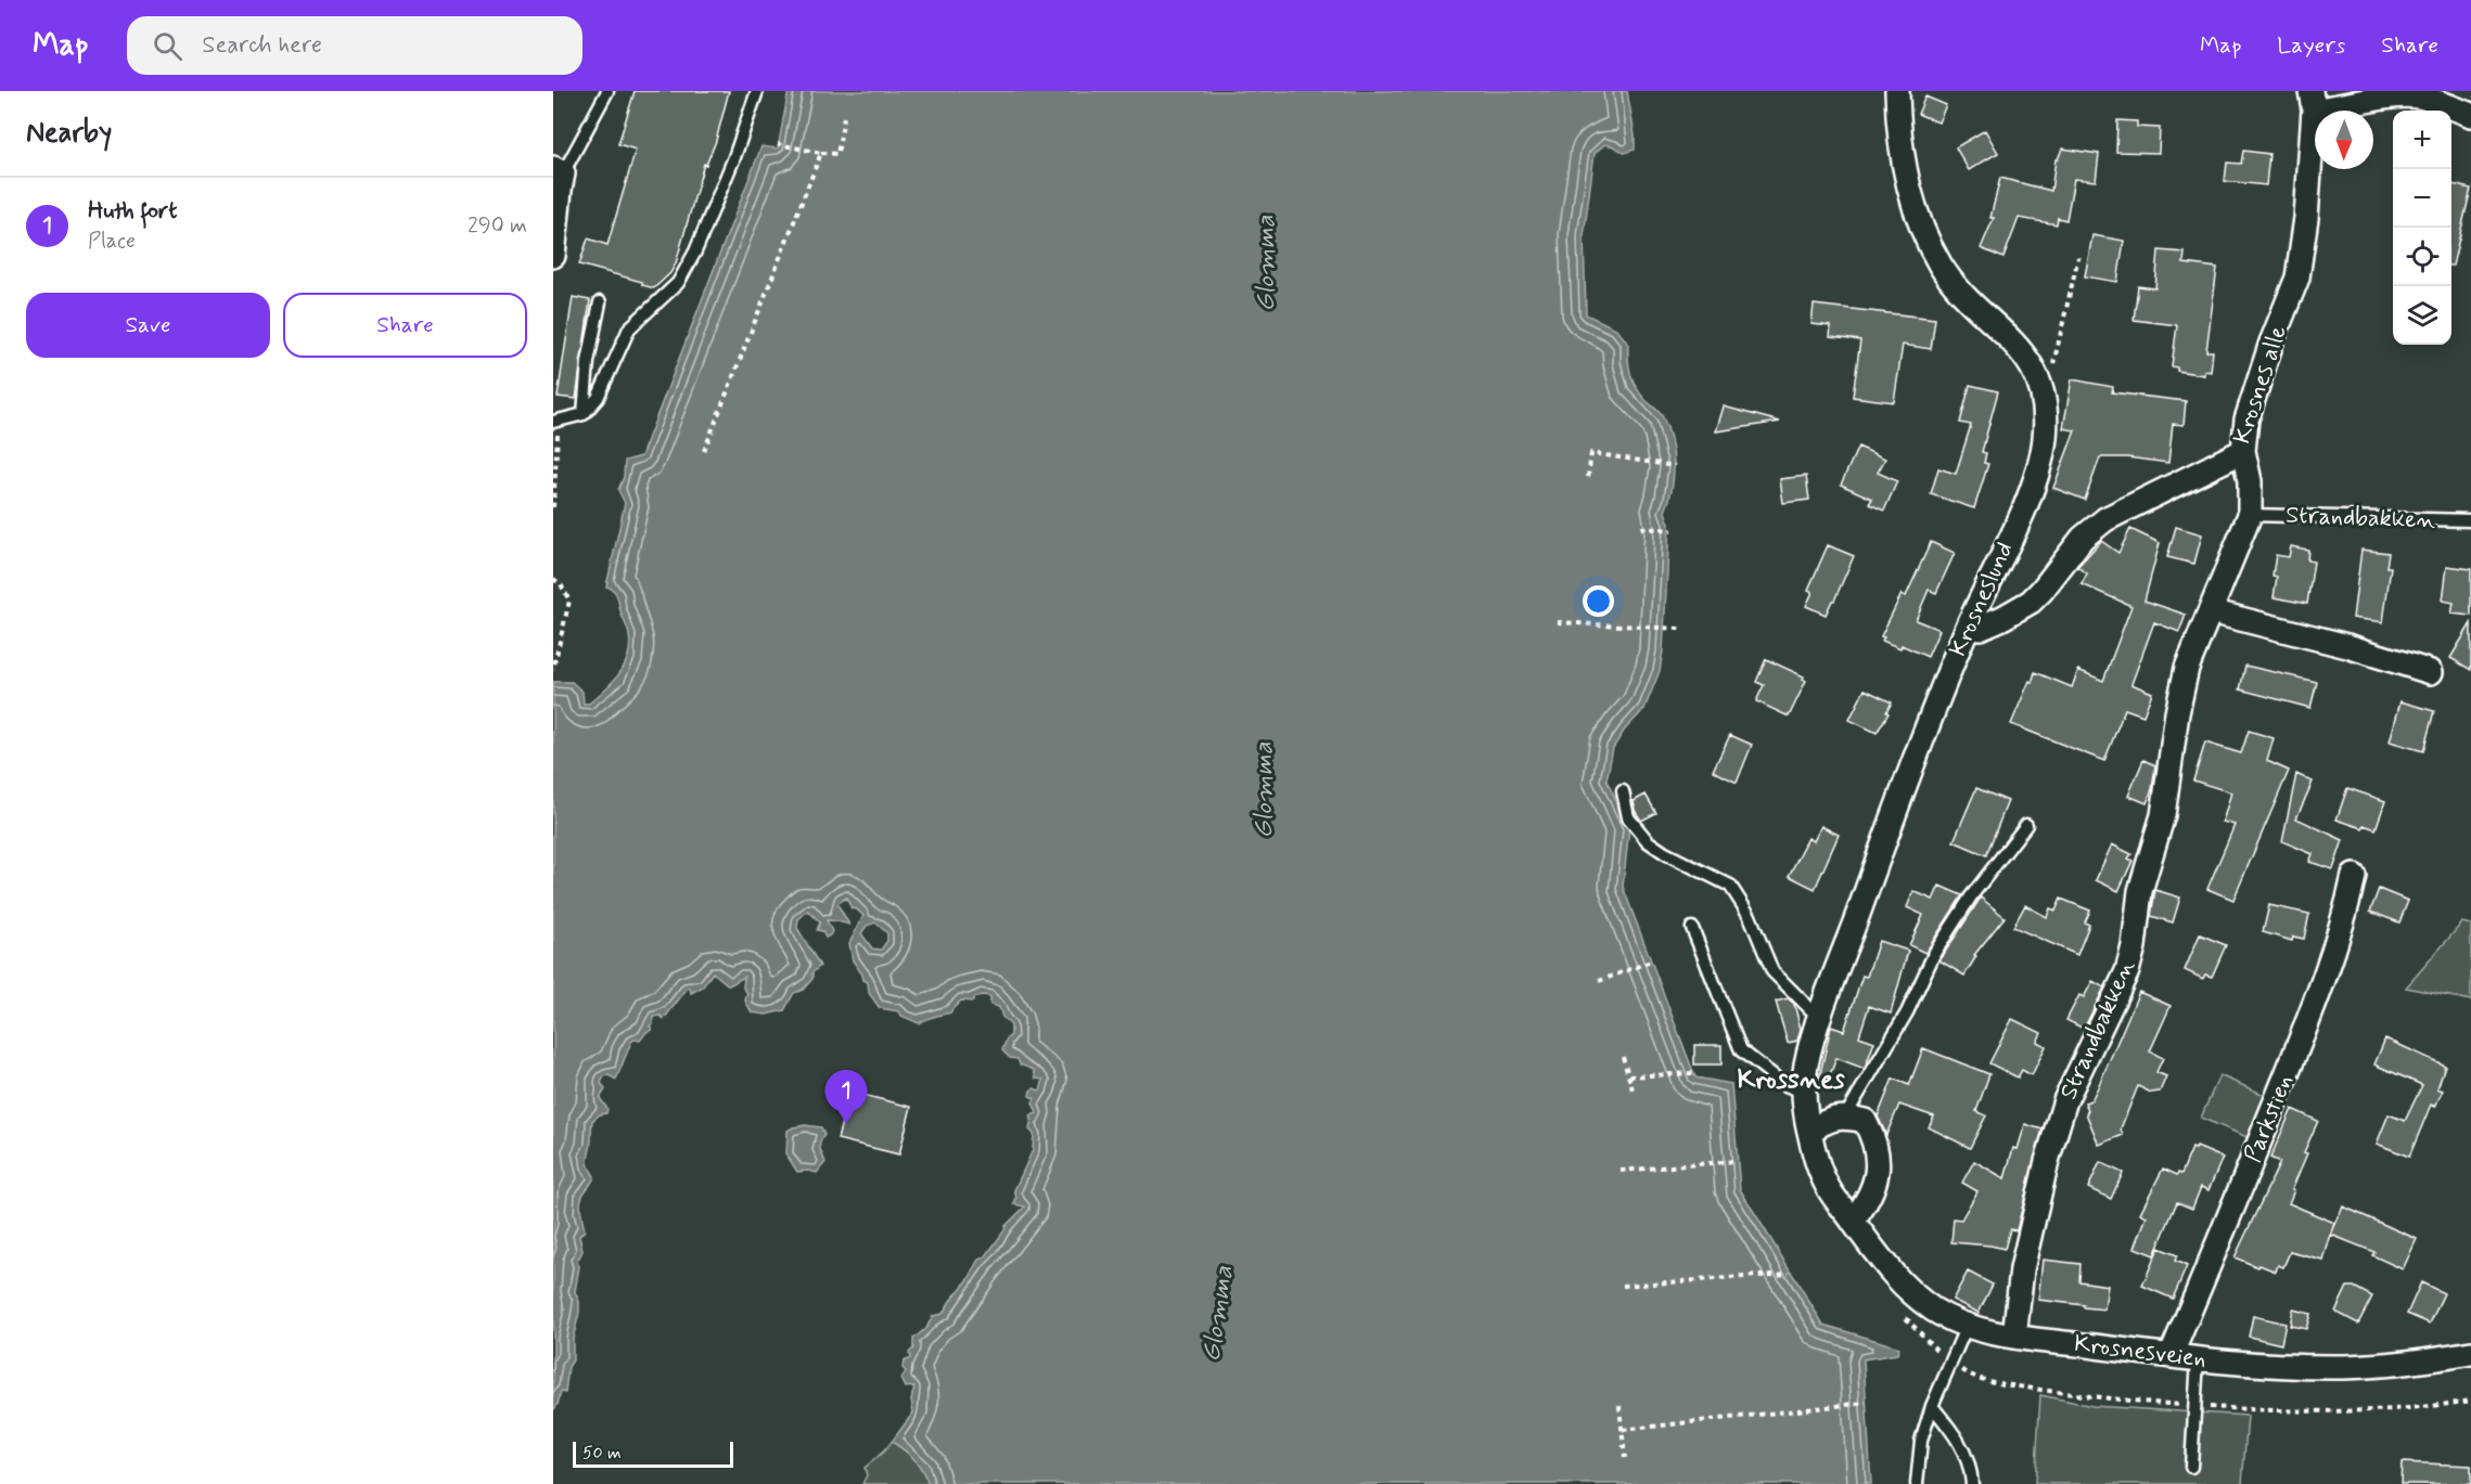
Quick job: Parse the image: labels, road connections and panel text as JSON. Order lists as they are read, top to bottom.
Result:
{
  "streets": {
    "street": [
      "Krosnes alle",
      "Strandbakken",
      "Krosneslund",
      "Parkstien",
      "Krosnesveien"
    ]
  },
  "crossings": [
    ["Krosnes alle", "Strandbakken"],
    ["Krosnes alle", "Krosneslund"],
    ["Strandbakken", "Krosnesveien"],
    ["Krosneslund", "Krosnesveien"],
    ["Parkstien", "Krosnesveien"]
  ],
  "districts": ["Krossnes"],
  "water": ["Glomma"],
  "scale_bar": "50 m",
  "north": "bottom",
  "page": {
    "header": "Map",
    "search": "Search here",
    "nav": ["Map", "Layers", "Share"],
    "heading": "Nearby",
    "map_buttons": ["+", "−"],
    "list": [
      {
        "mark": "1",
        "name": "Huth fort",
        "note": "Place",
        "value": "290 m"
      }
    ],
    "buttons": ["Save", "Share"],
    "pins": "1",
    "scale": "50 m"
  }
}
